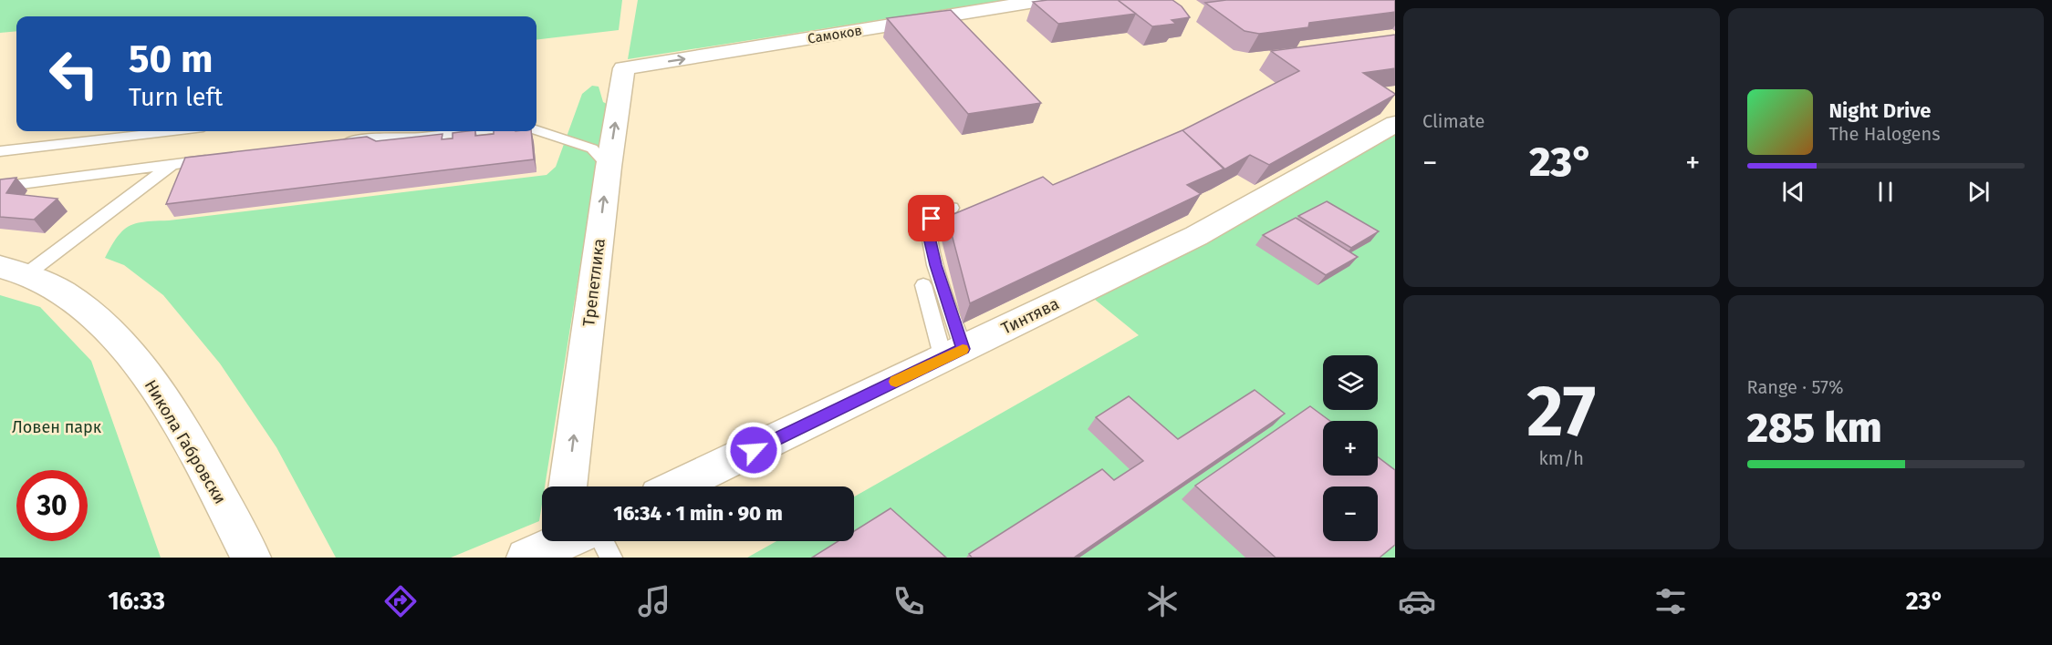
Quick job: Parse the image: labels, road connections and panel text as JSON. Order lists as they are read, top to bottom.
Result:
{
  "streets": {
    "street": [
      "Самоков",
      "Трепетлика",
      "Тинтява",
      "Никола Габровски"
    ]
  },
  "crossings": [
    ["Самоков", "Трепетлика"]
  ],
  "one_way": ["Самоков", "Трепетлика"],
  "parks": ["Ловен парк"],
  "page": {
    "tile": [
      "Climate",
      ["27", "km/h"],
      ["Range · 57%", "285 km"]
    ],
    "turn": ["50 m", "Turn left"],
    "song": ["Night Drive", "The Halogens"],
    "heat": ["−", "23°", "+"],
    "map_buttons": ["+", "−"],
    "limit": "30",
    "trip": "16:34 · 1 min · 90 m",
    "tabs": ["16:33", "23°"]
  }
}
